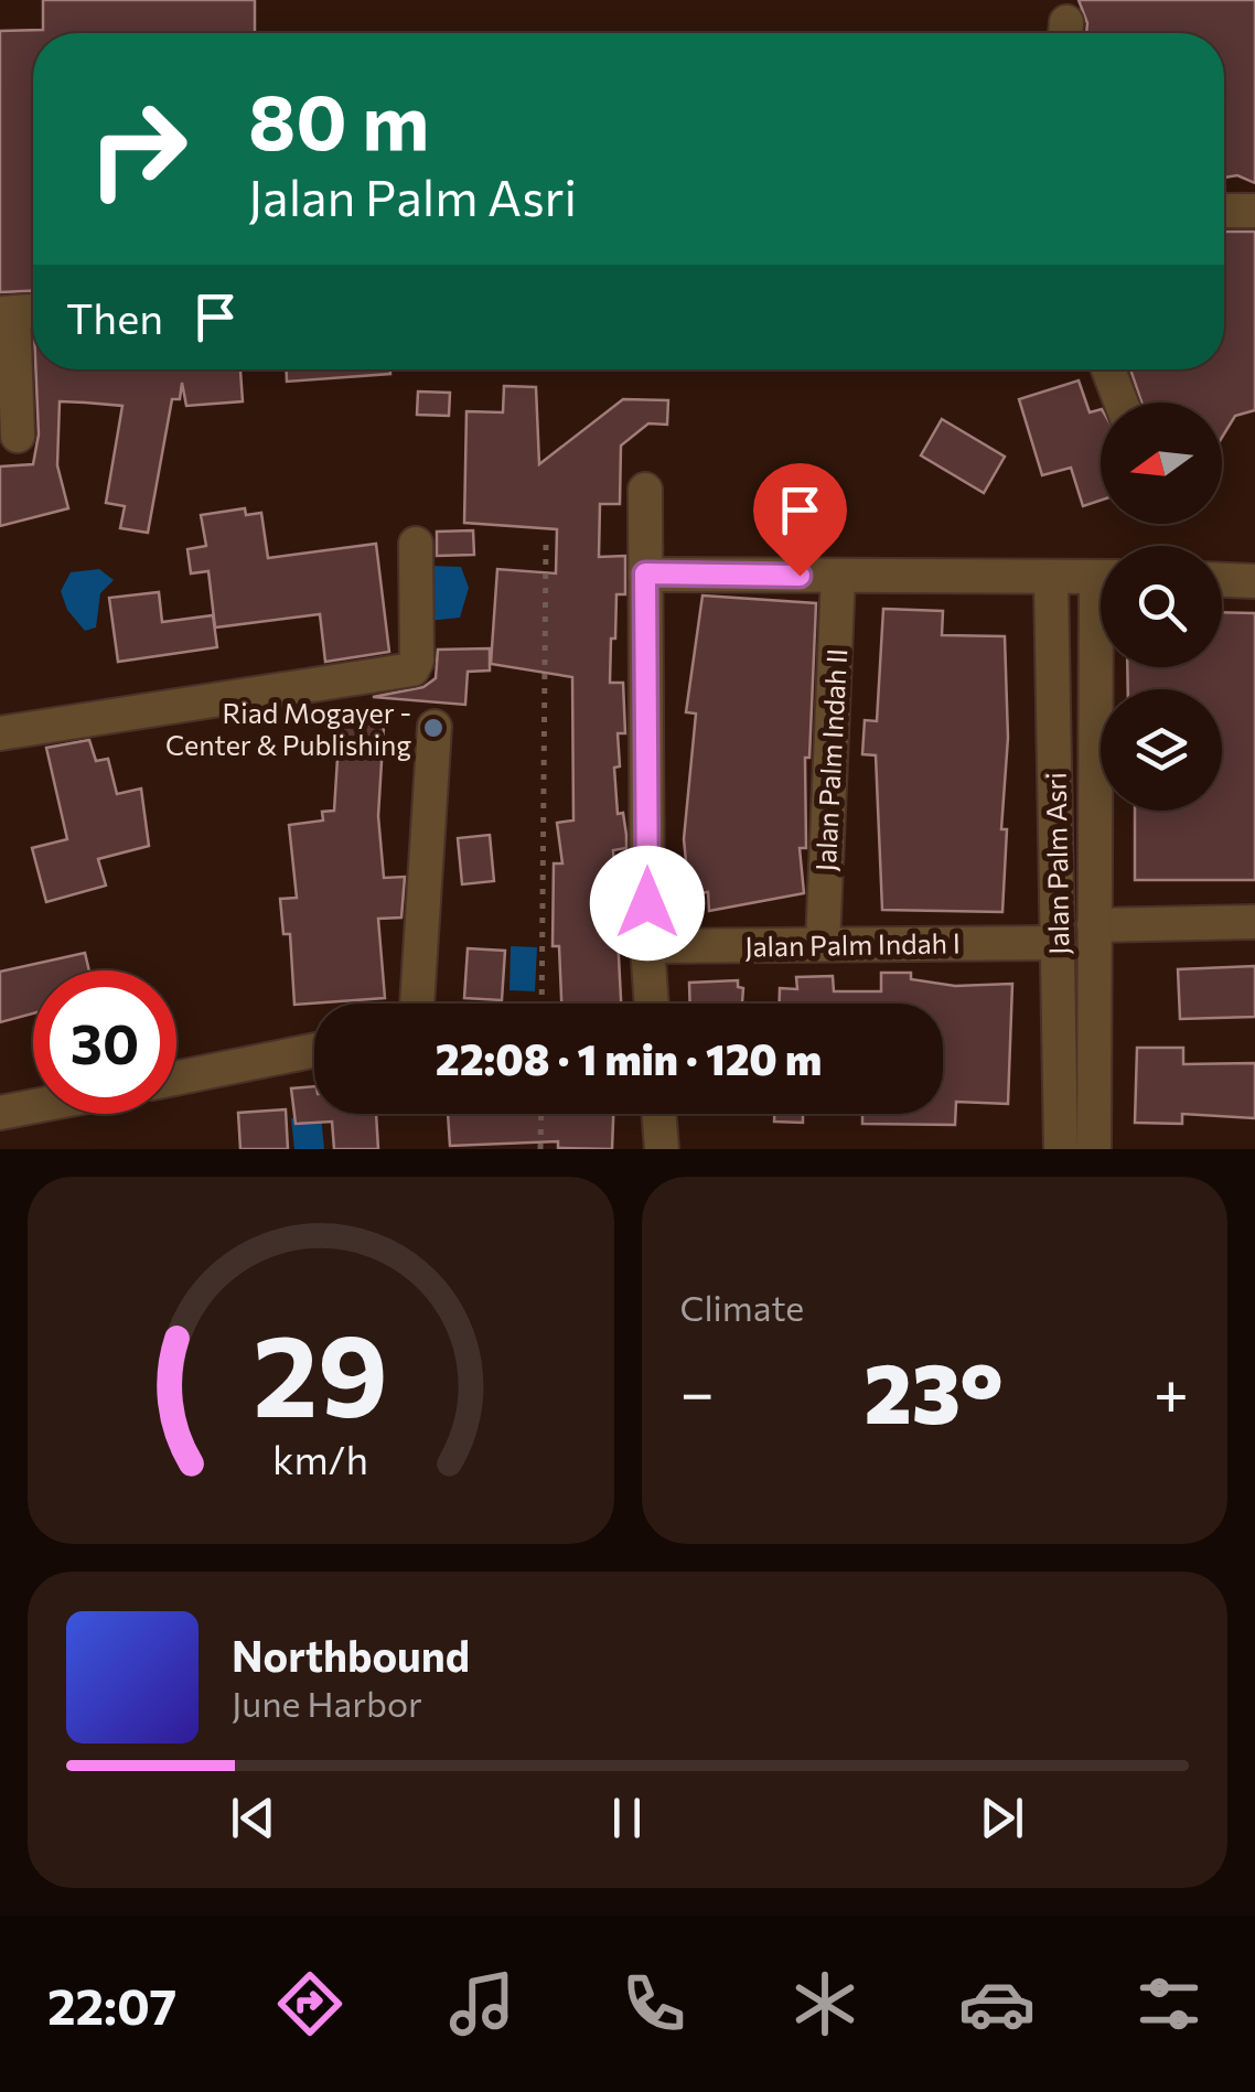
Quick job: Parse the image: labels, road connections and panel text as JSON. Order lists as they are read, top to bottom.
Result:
{
  "streets": {
    "street": ["Jalan Palm Indah II", "Jalan Palm Asri", "Jalan Palm Indah I"]
  },
  "crossings": [
    ["Jalan Palm Indah II", "Jalan Palm Asri"],
    ["Jalan Palm Indah II", "Jalan Palm Indah I"],
    ["Jalan Palm Asri", "Jalan Palm Indah I"]
  ],
  "places": ["Riad Mogayer - Center & Publishing"],
  "north": "left",
  "page": {
    "turn": ["80 m", "Jalan Palm Asri"],
    "then": "Then",
    "limit": "30",
    "trip": "22:08 · 1 min · 120 m",
    "tile": "Climate",
    "heat": ["−", "23°", "+"],
    "song": ["Northbound", "June Harbor"],
    "tabs": "22:07",
    "gauge": ["29", "km/h"]
  }
}
